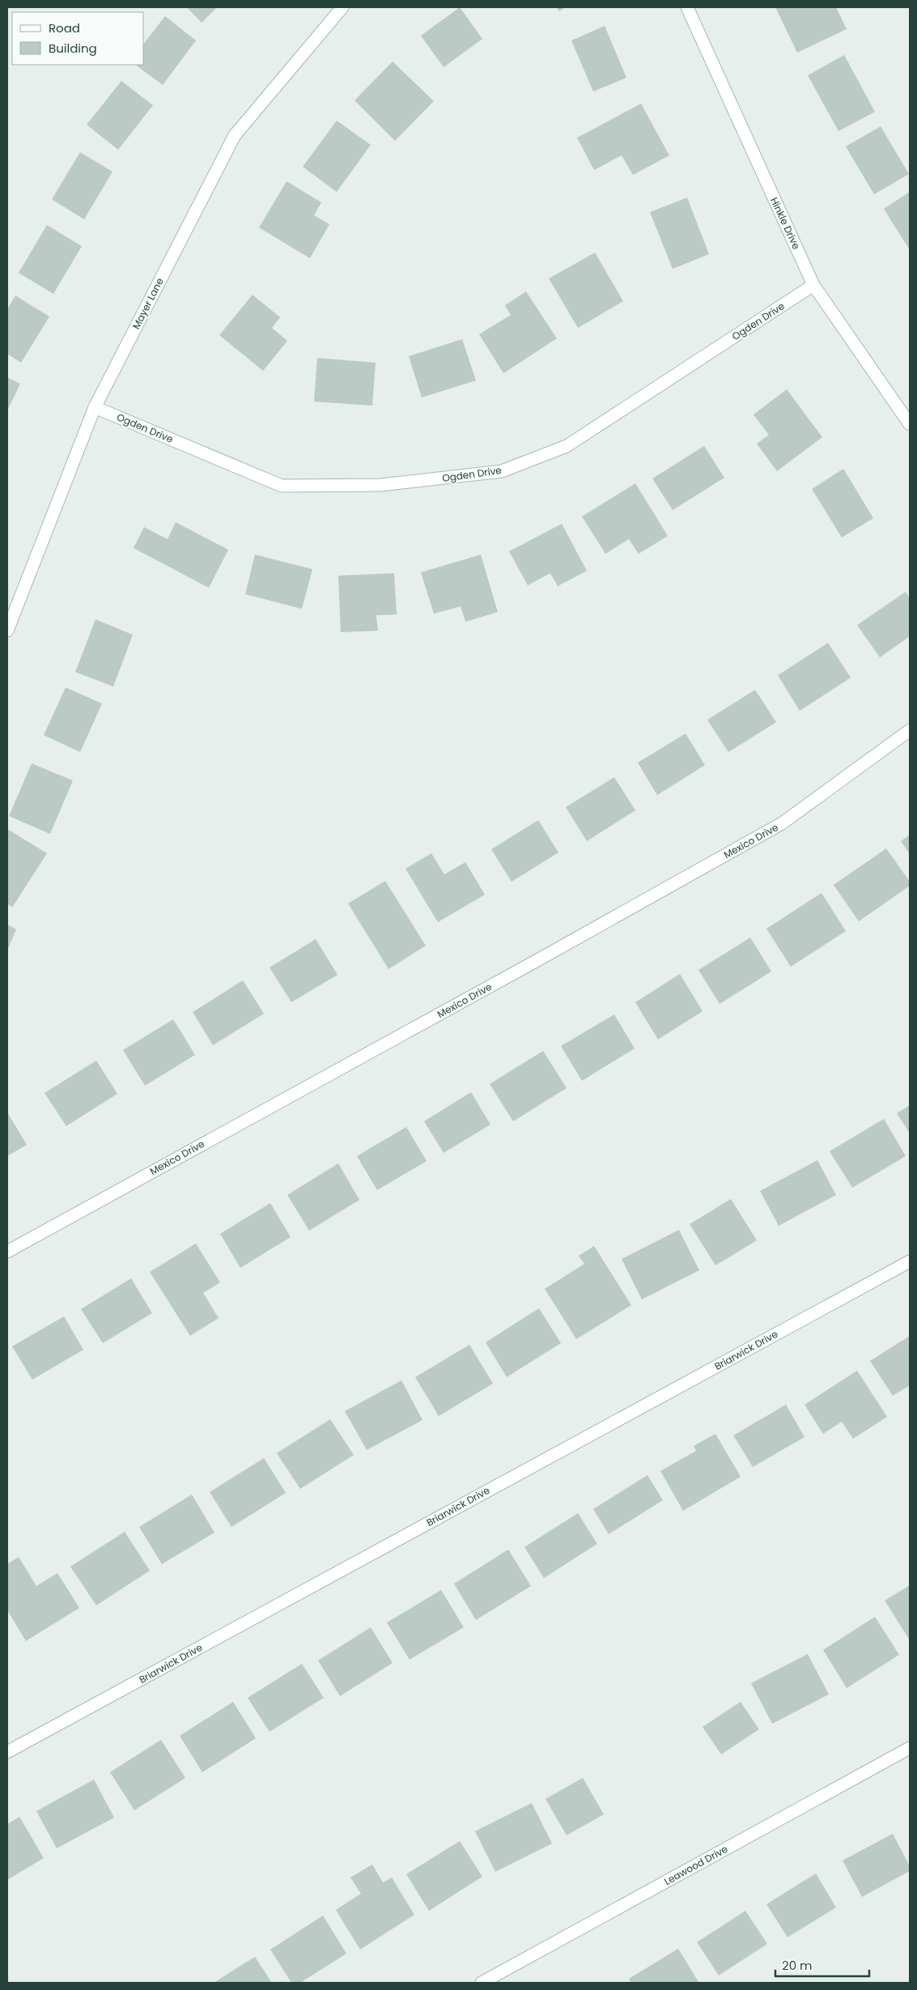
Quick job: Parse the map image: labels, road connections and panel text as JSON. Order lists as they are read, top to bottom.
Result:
{
  "streets": {
    "street": [
      "Hinkle Drive",
      "Mayer Lane",
      "Ogden Drive",
      "Mexico Drive",
      "Briarwick Drive",
      "Leawood Drive"
    ]
  },
  "crossings": [
    ["Hinkle Drive", "Ogden Drive"],
    ["Mayer Lane", "Ogden Drive"]
  ],
  "legend": ["Road", "Building"],
  "scale_bar": "20 m"
}
